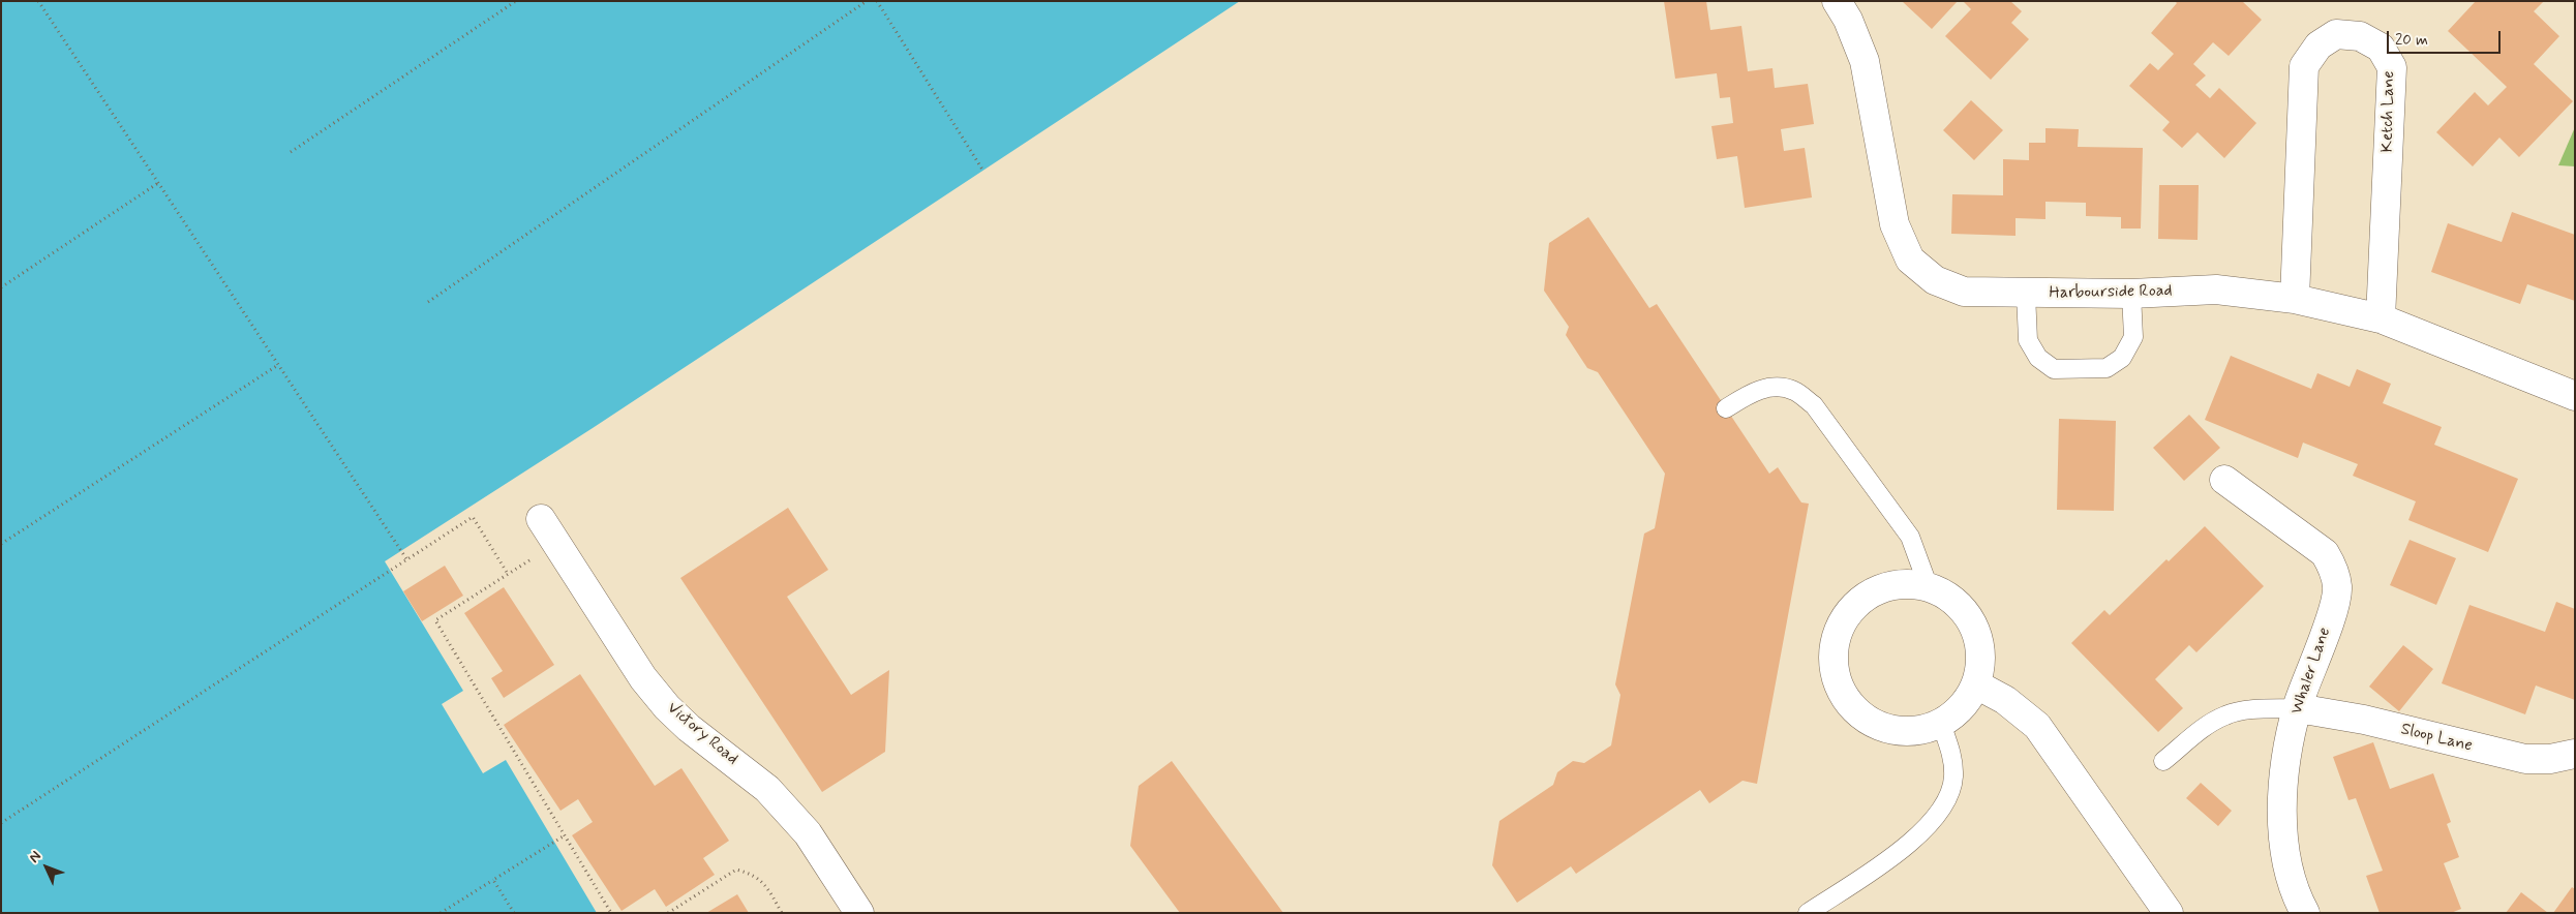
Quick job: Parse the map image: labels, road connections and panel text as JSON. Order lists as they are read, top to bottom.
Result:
{
  "streets": {
    "street": [
      "Ketch Lane",
      "Harbourside Road",
      "Whaler Lane",
      "Victory Road",
      "Sloop Lane"
    ]
  },
  "crossings": [
    ["Ketch Lane", "Harbourside Road"],
    ["Whaler Lane", "Sloop Lane"]
  ],
  "scale_bar": "20 m",
  "north": "top left"
}
